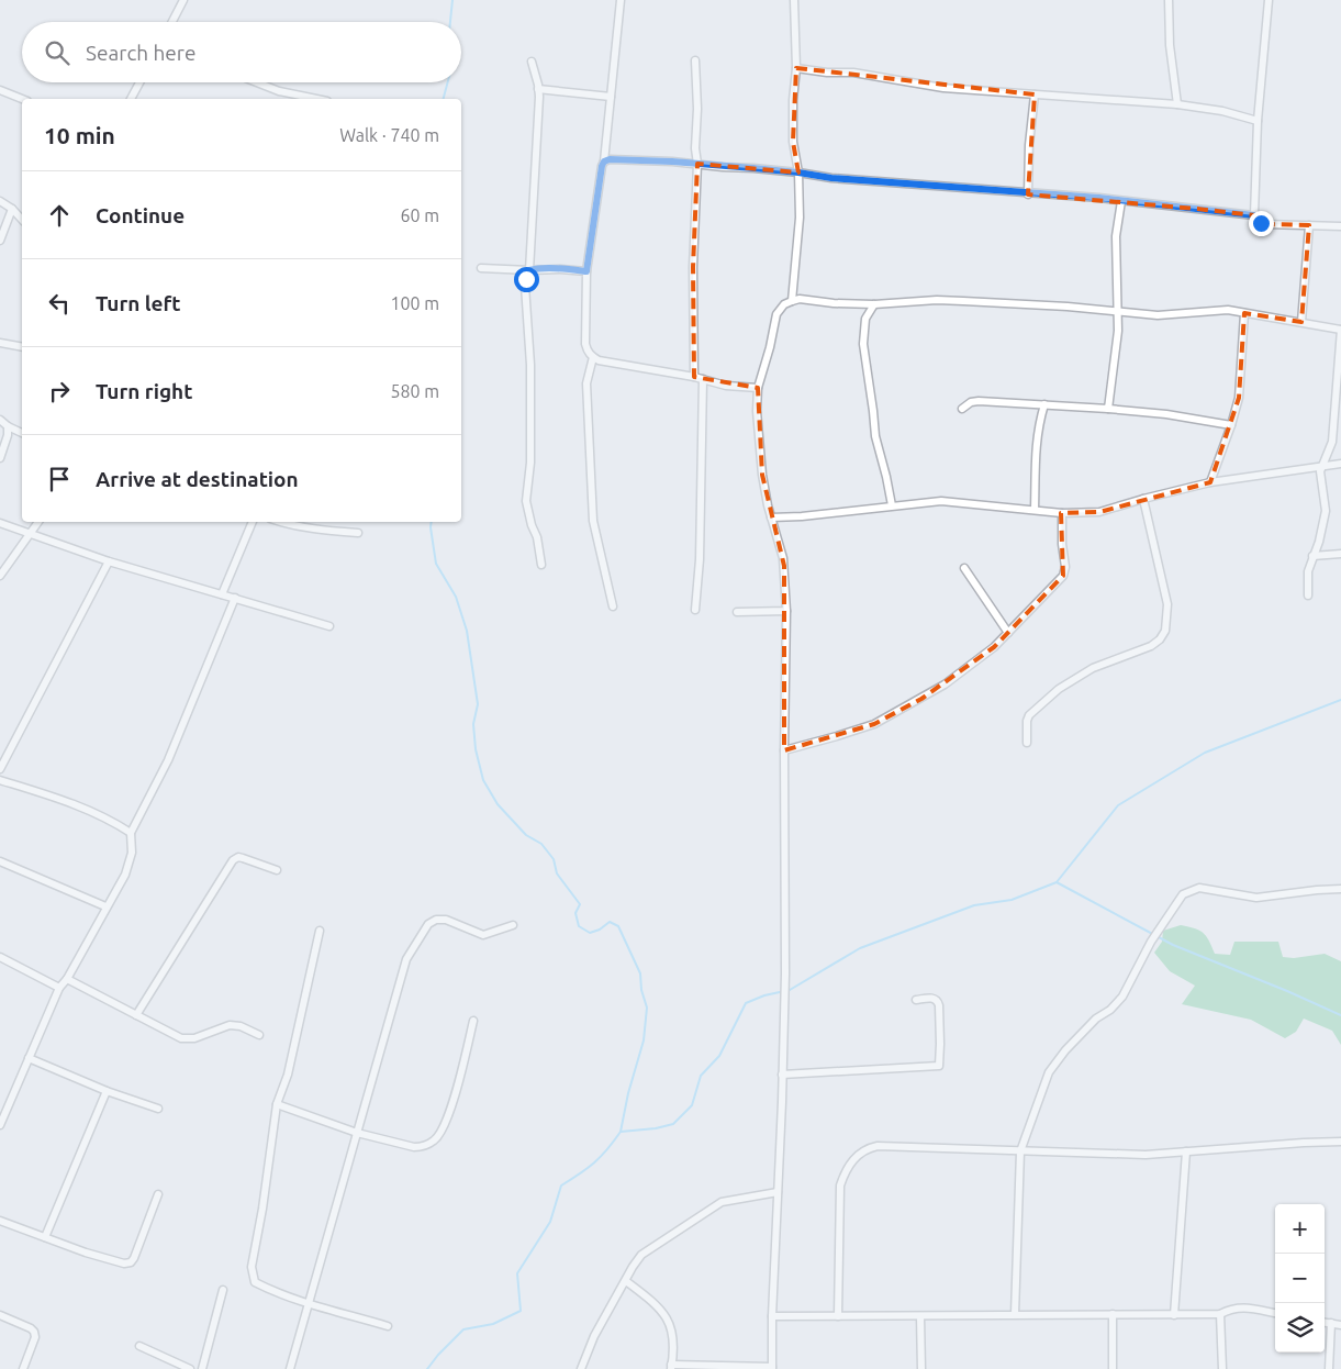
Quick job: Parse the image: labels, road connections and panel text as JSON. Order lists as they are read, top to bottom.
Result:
{
  "page": {
    "search": "Search here",
    "heading": ["10 min", "Walk · 740 m"],
    "list": [
      ["Continue", "60 m"],
      ["Turn left", "100 m"],
      ["Turn right", "580 m"],
      "Arrive at destination"
    ],
    "map_buttons": ["+", "−"]
  }
}
